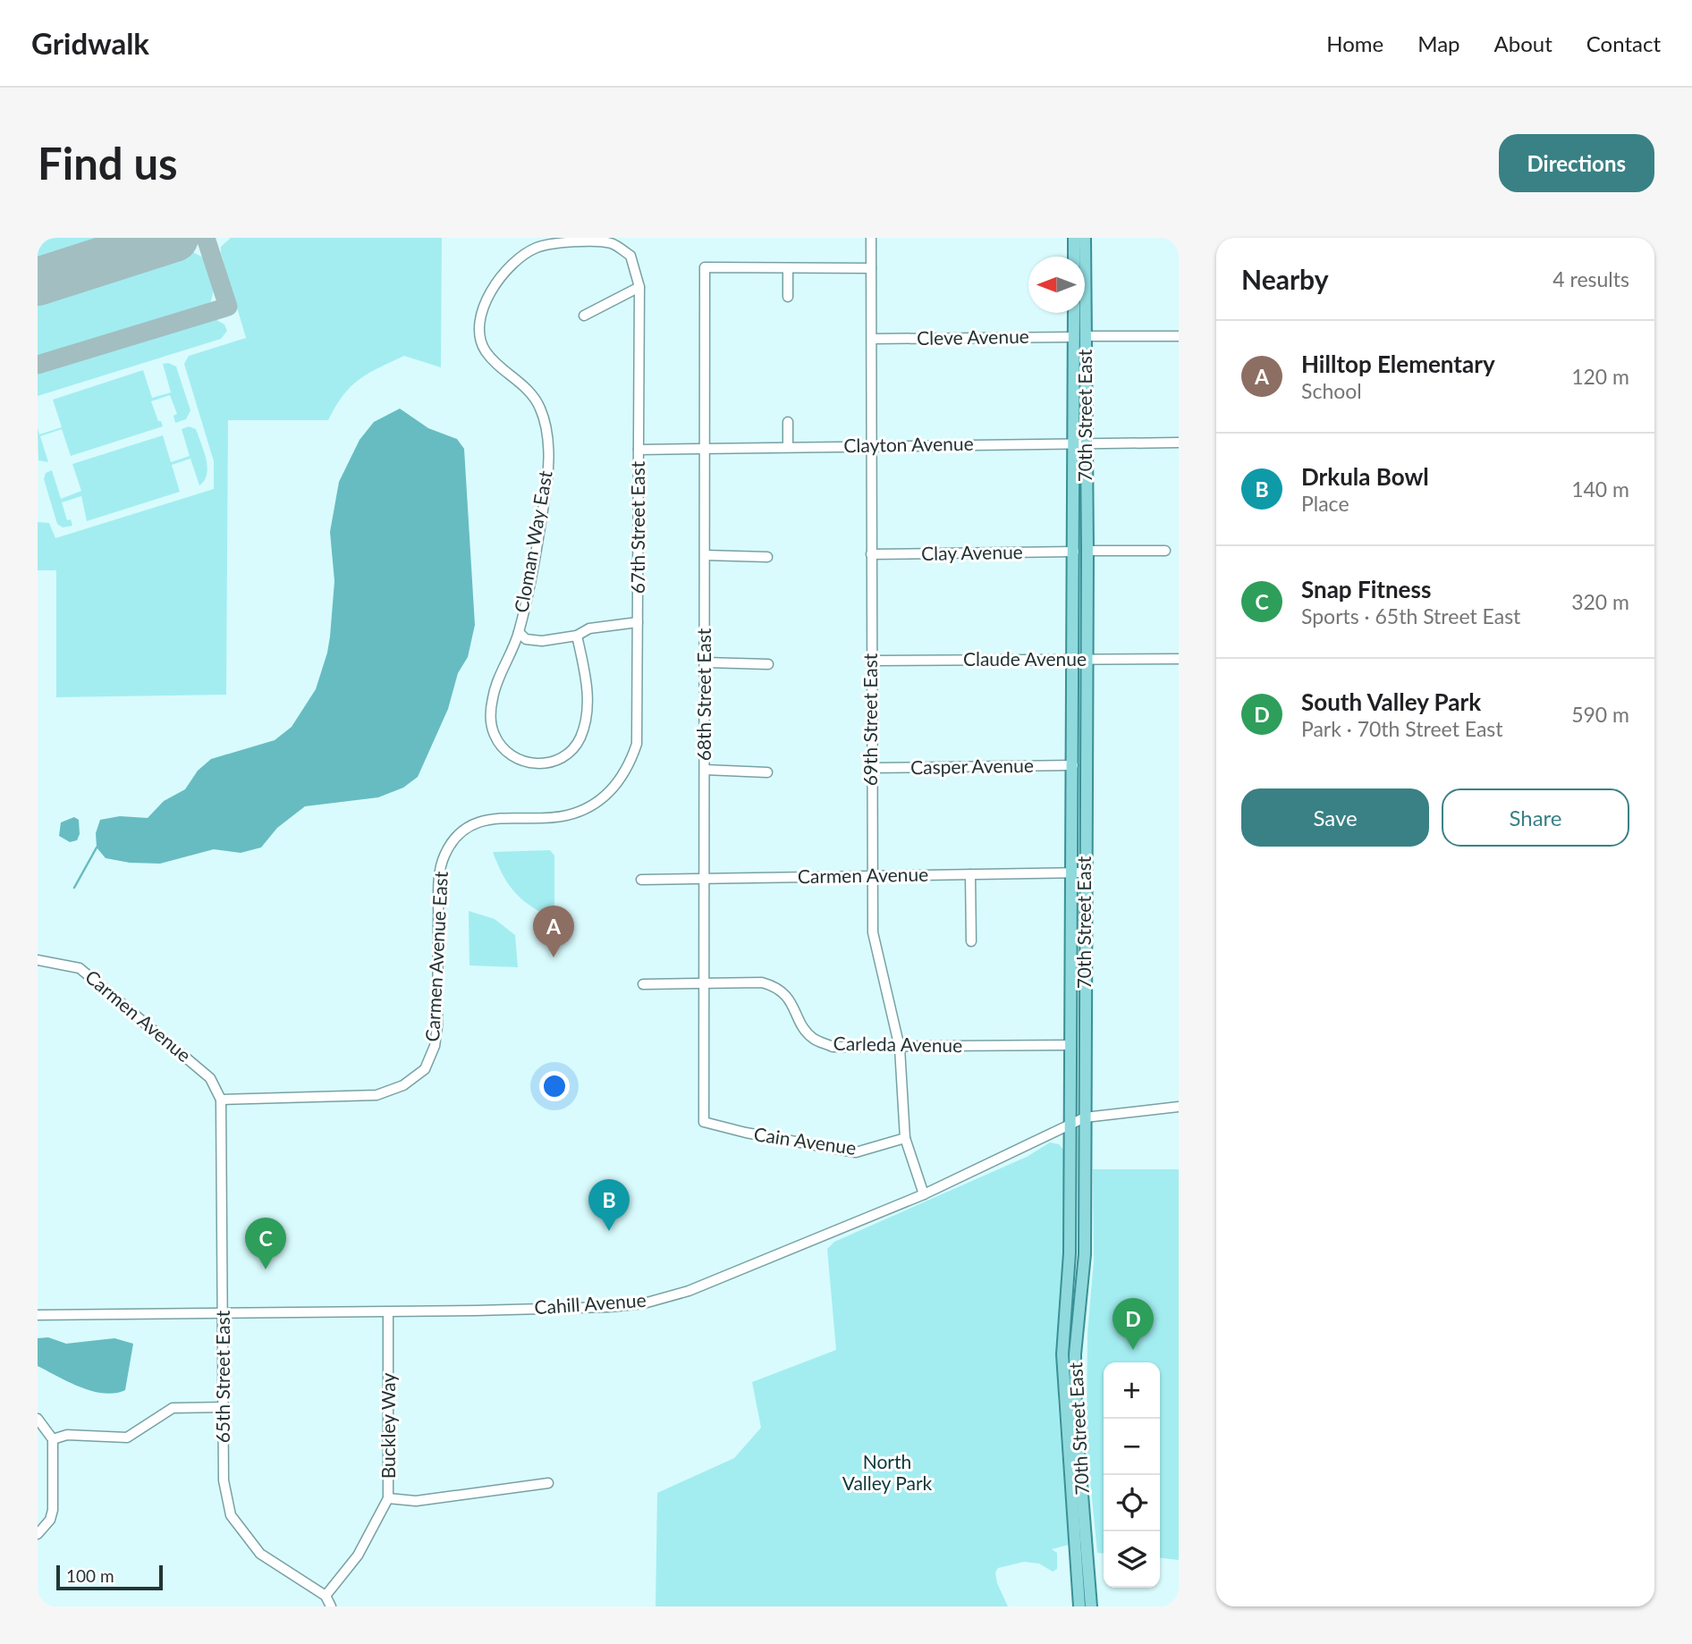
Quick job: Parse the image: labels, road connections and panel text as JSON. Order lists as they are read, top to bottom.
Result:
{
  "streets": {
    "main road": ["70th Street East"],
    "street": [
      "Cleve Avenue",
      "Clayton Avenue",
      "67th Street East",
      "Cloman Way East",
      "Clay Avenue",
      "Claude Avenue",
      "68th Street East",
      "69th Street East",
      "Casper Avenue",
      "Carmen Avenue",
      "Carmen Avenue East",
      "Carleda Avenue",
      "Cain Avenue",
      "Cahill Avenue",
      "65th Street East",
      "Buckley Way"
    ]
  },
  "crossings": [
    ["Cleve Avenue", "70th Street East"],
    ["Cleve Avenue", "69th Street East"],
    ["70th Street East", "Clayton Avenue"],
    ["70th Street East", "Clay Avenue"],
    ["70th Street East", "Claude Avenue"],
    ["70th Street East", "Casper Avenue"],
    ["70th Street East", "Carmen Avenue"],
    ["70th Street East", "Carleda Avenue"],
    ["70th Street East", "Cahill Avenue"],
    ["Clayton Avenue", "67th Street East"],
    ["Clayton Avenue", "68th Street East"],
    ["Clayton Avenue", "69th Street East"],
    ["67th Street East", "Cloman Way East"],
    ["67th Street East", "Carmen Avenue East"],
    ["Clay Avenue", "69th Street East"],
    ["Claude Avenue", "69th Street East"],
    ["68th Street East", "Carmen Avenue"],
    ["68th Street East", "Carleda Avenue"],
    ["68th Street East", "Cain Avenue"],
    ["69th Street East", "Casper Avenue"],
    ["69th Street East", "Carmen Avenue"],
    ["69th Street East", "Carleda Avenue"],
    ["69th Street East", "Cain Avenue"],
    ["69th Street East", "Cahill Avenue"],
    ["Carmen Avenue", "Carmen Avenue East"],
    ["Carmen Avenue", "65th Street East"],
    ["Carmen Avenue East", "65th Street East"],
    ["Cahill Avenue", "65th Street East"],
    ["Cahill Avenue", "Buckley Way"],
    ["65th Street East", "Buckley Way"]
  ],
  "parks": ["North Valley Park"],
  "scale_bar": "100 m",
  "north": "left",
  "page": {
    "header": "Gridwalk",
    "nav": [
      "Home",
      "Map",
      "About",
      "Contact"
    ],
    "buttons": [
      "Directions",
      ["Save", "Share"]
    ],
    "title": "Find us",
    "heading": ["Nearby", "4 results"],
    "list": [
      {
        "mark": "A",
        "name": "Hilltop Elementary",
        "note": "School",
        "value": "120 m"
      },
      {
        "mark": "B",
        "name": "Drkula Bowl",
        "note": "Place",
        "value": "140 m"
      },
      {
        "mark": "C",
        "name": "Snap Fitness",
        "note": "Sports · 65th Street East",
        "value": "320 m"
      },
      {
        "mark": "D",
        "name": "South Valley Park",
        "note": "Park · 70th Street East",
        "value": "590 m"
      }
    ],
    "pins": [
      "A",
      "B",
      "C",
      "D"
    ],
    "map_buttons": ["+", "−"],
    "scale": "100 m"
  }
}
